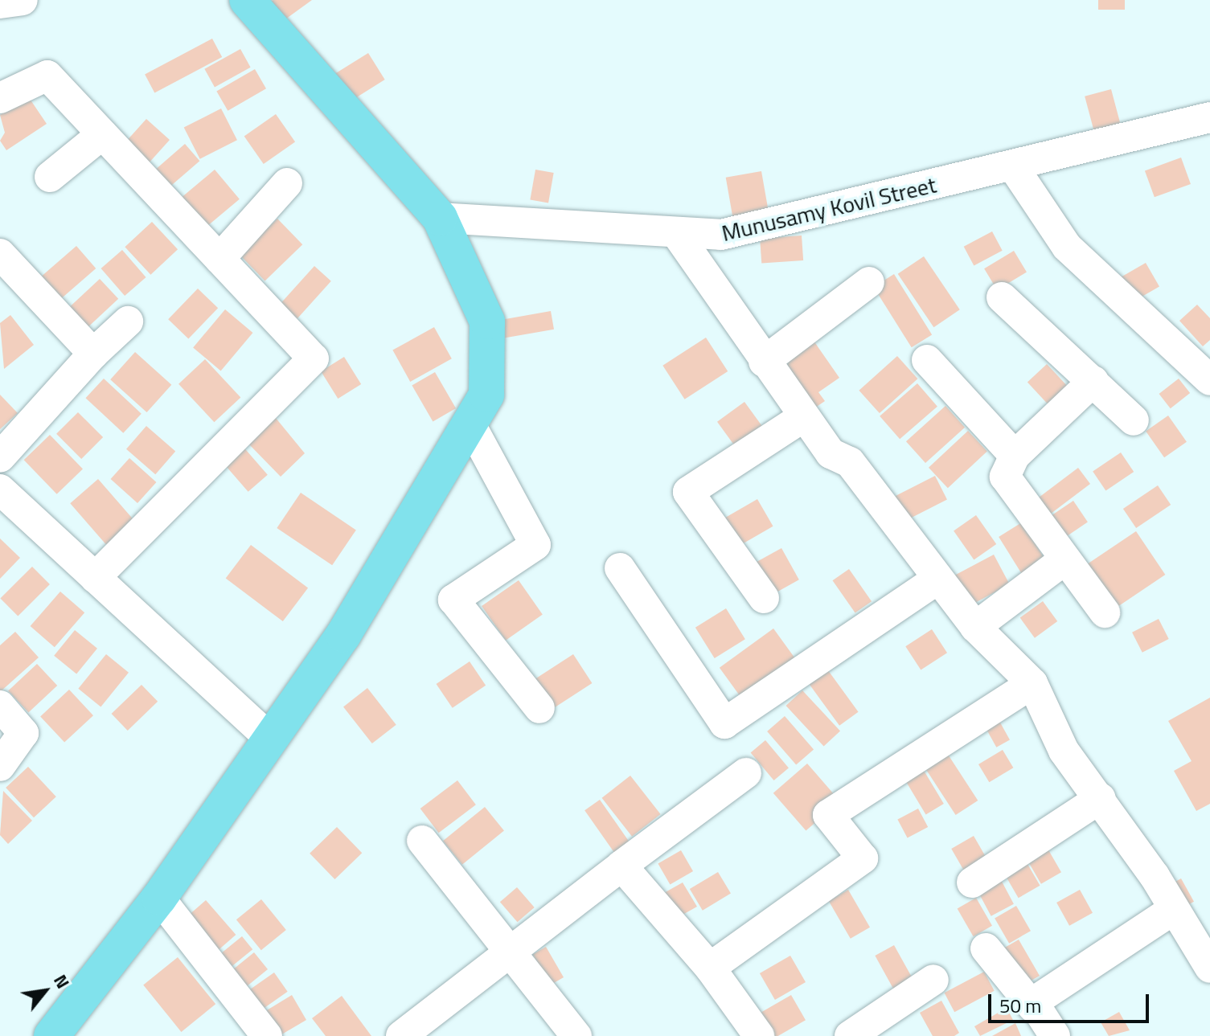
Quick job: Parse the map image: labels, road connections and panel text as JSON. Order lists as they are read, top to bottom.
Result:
{
  "streets": {
    "street": ["Munusamy Kovil Street"]
  },
  "scale_bar": "50 m",
  "north": "top right"
}
